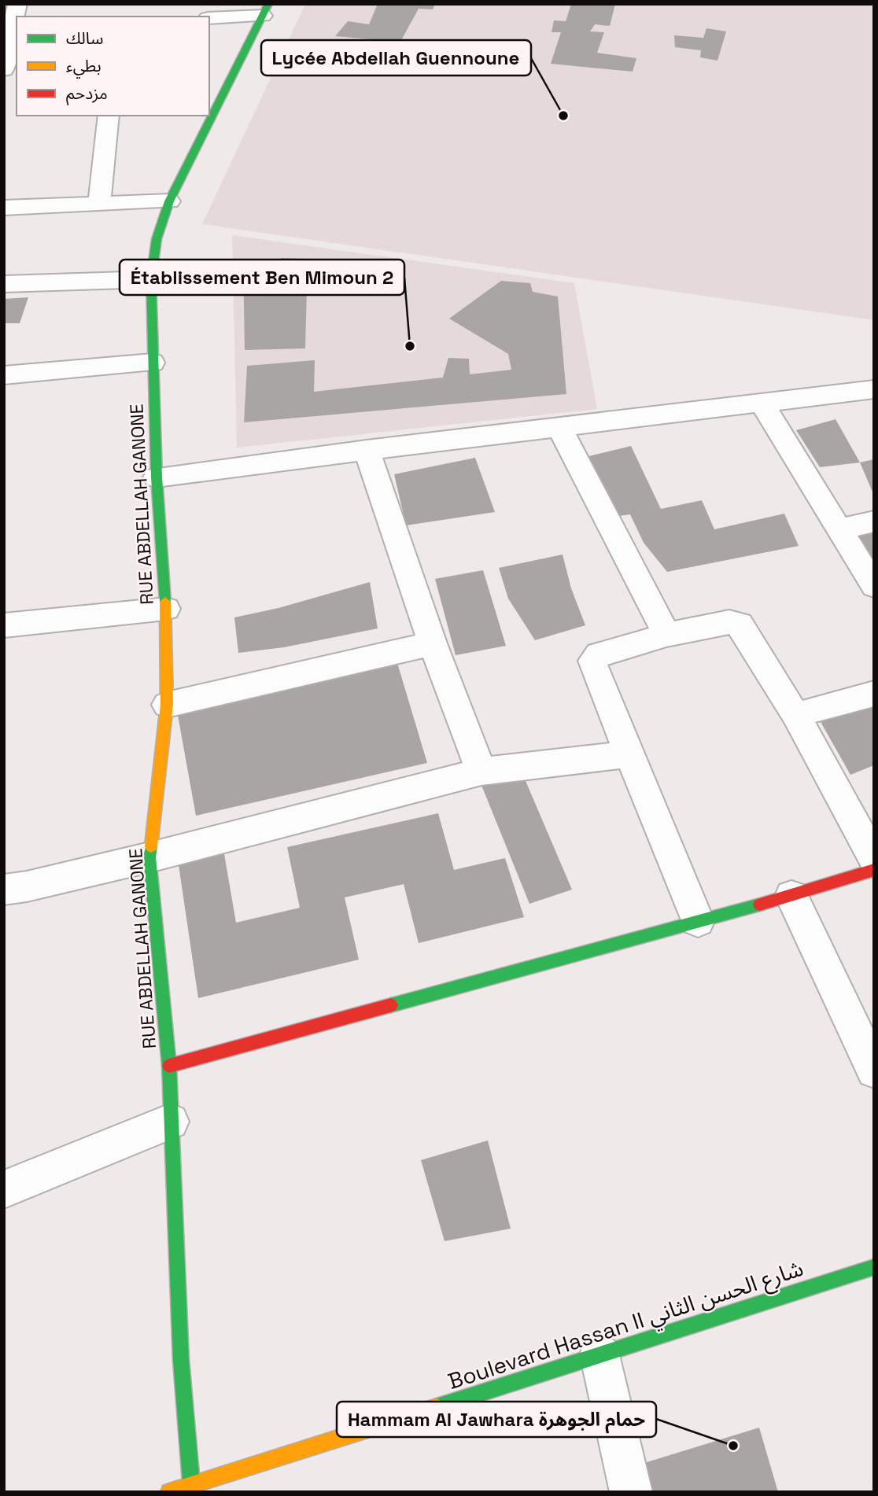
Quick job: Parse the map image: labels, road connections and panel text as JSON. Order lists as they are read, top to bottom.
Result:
{
  "streets": {
    "street": ["RUE ABDELLAH GANONE", "Boulevard Hassan II شارع الحسن الثاني"]
  },
  "crossings": [
    ["RUE ABDELLAH GANONE", "Boulevard Hassan II شارع الحسن الثاني"]
  ],
  "places": ["Lycée Abdellah Guennoune", "Établissement Ben Mimoun 2", "Hammam Al Jawhara حمام الجوهرة"],
  "legend": ["سالك", "بطيء", "مزدحم"]
}
